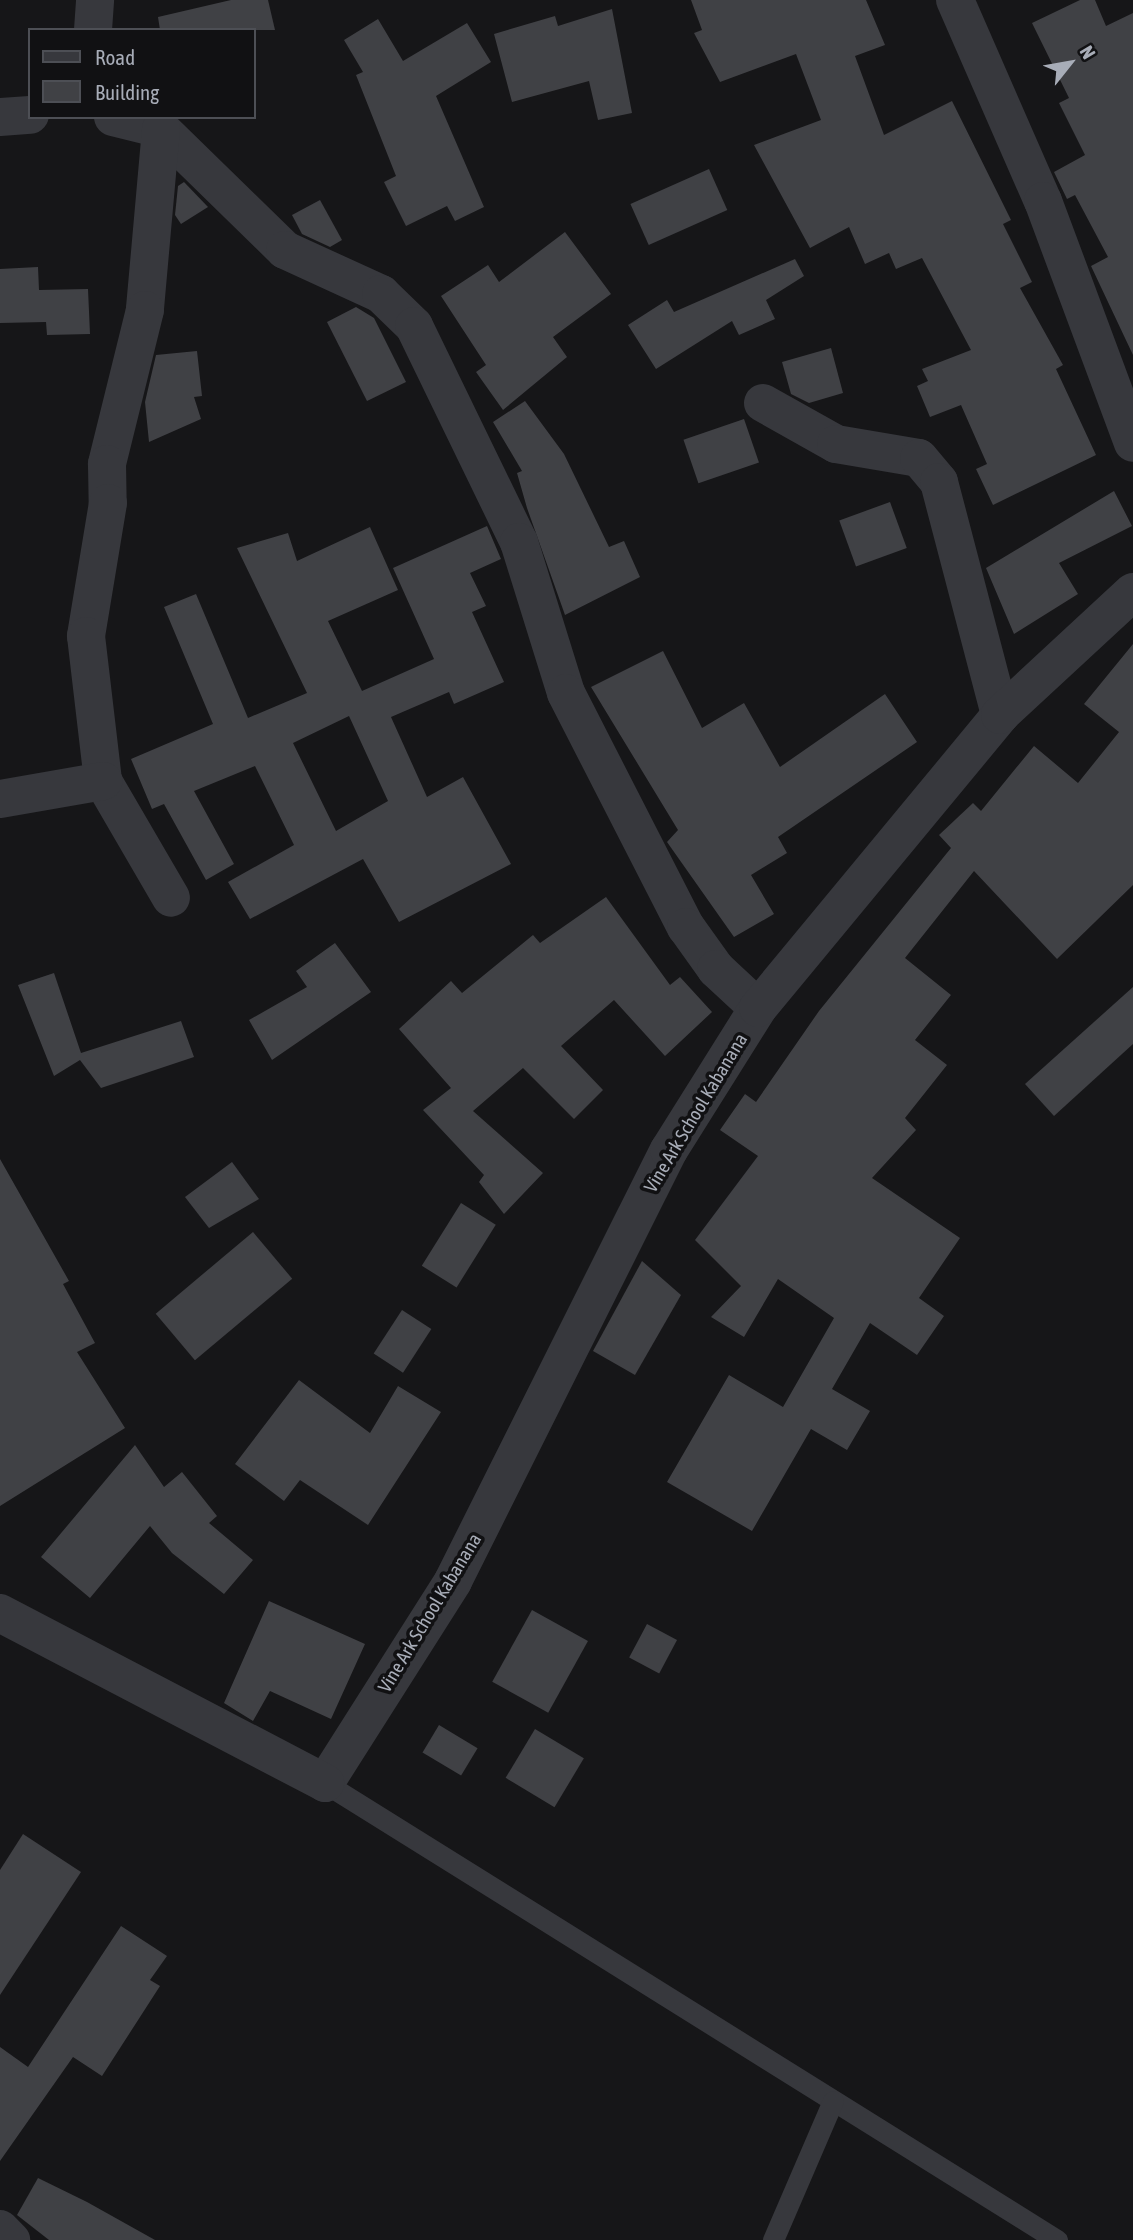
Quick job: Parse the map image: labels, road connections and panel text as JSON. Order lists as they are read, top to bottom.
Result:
{
  "streets": {
    "street": ["Vine Ark School Kabanana"]
  },
  "legend": ["Road", "Building"],
  "north": "top right"
}
